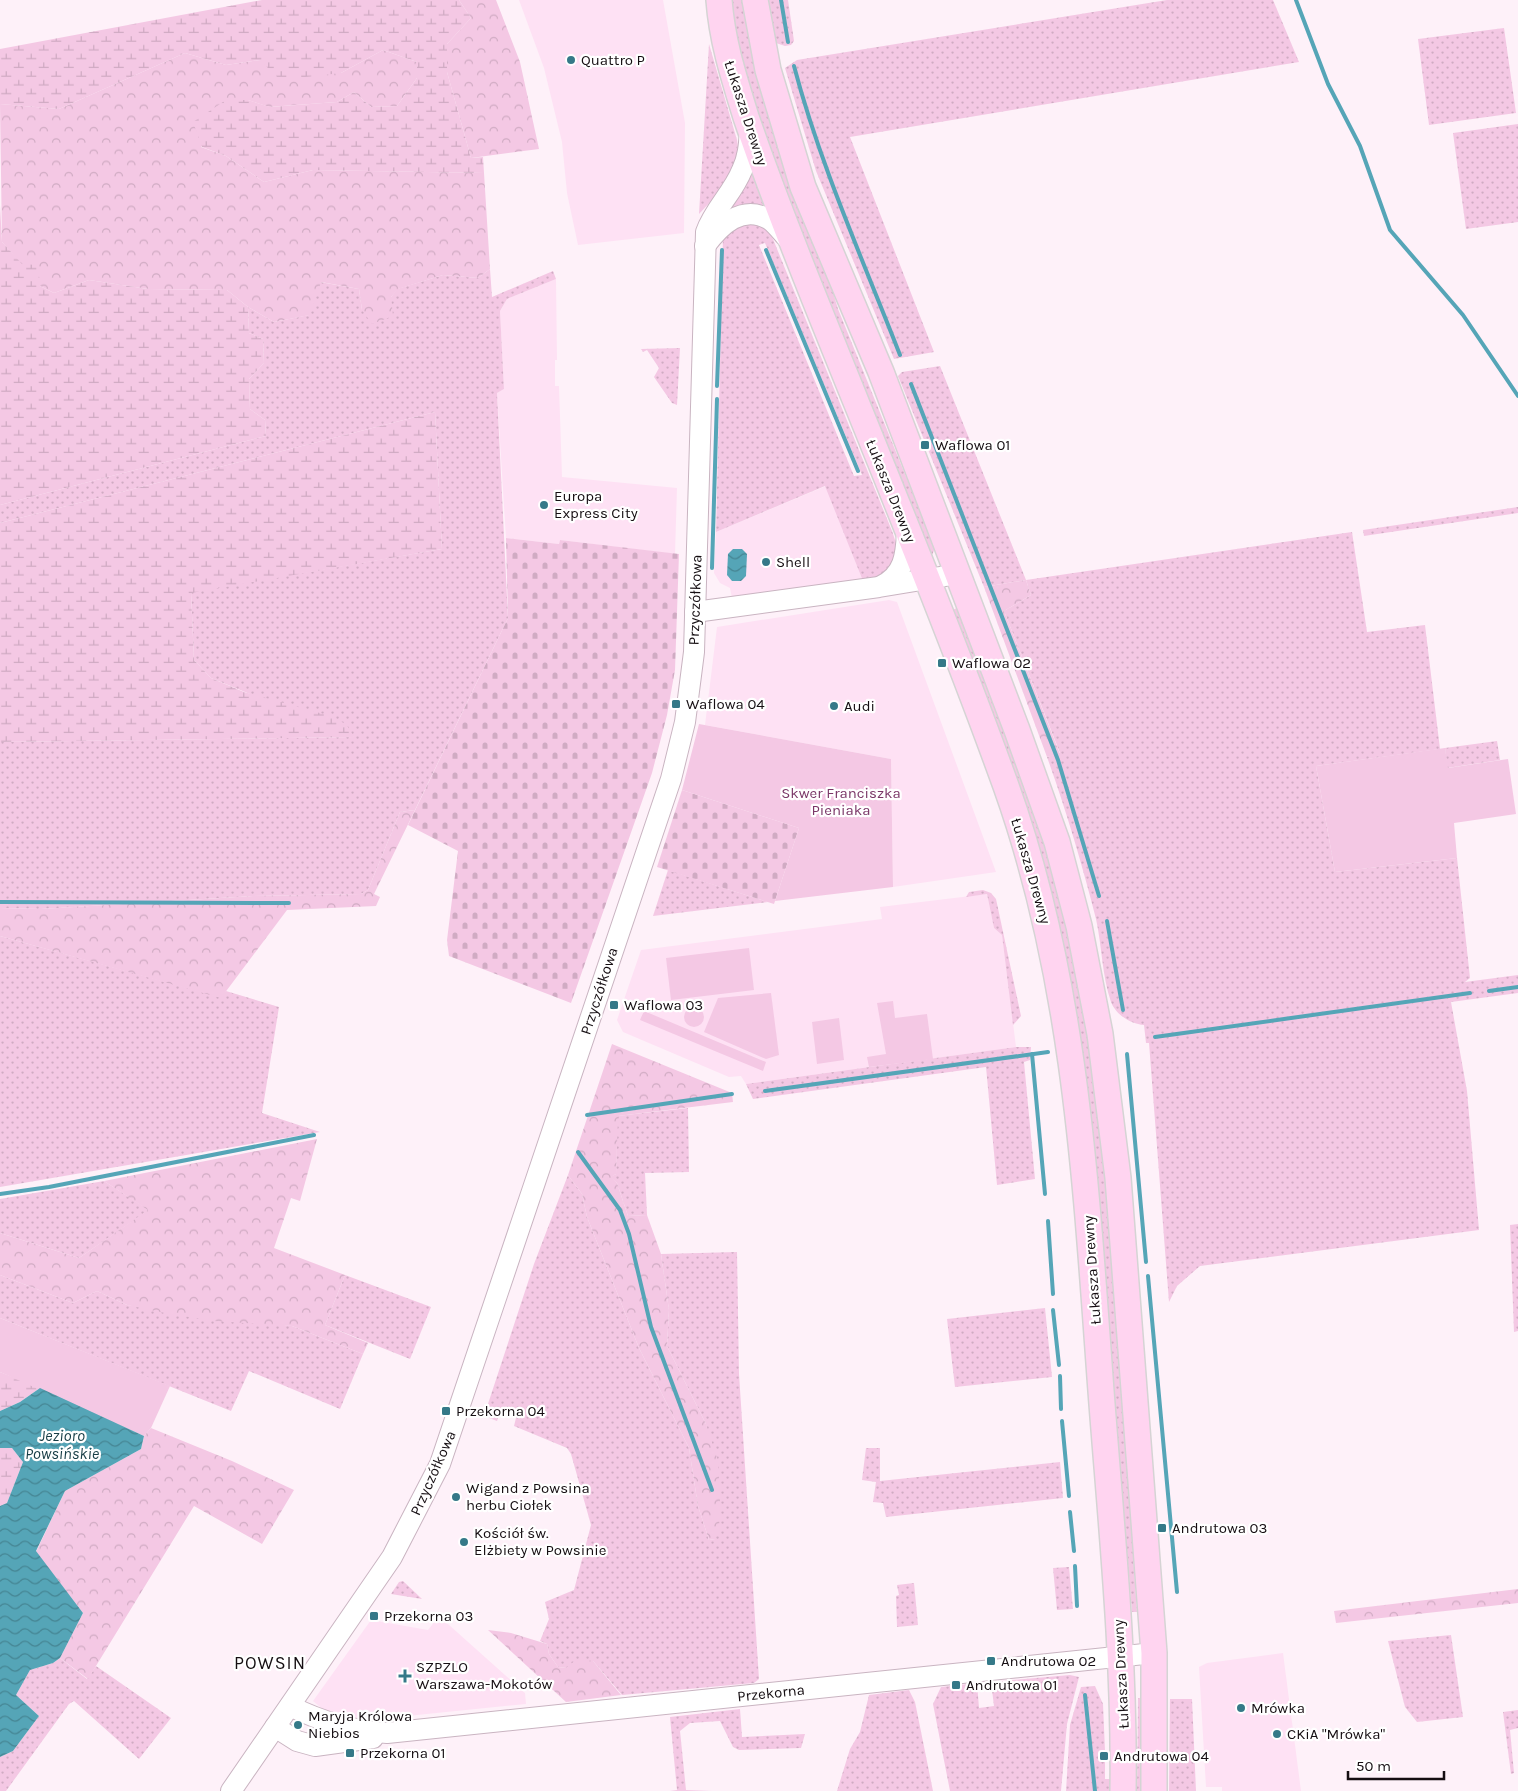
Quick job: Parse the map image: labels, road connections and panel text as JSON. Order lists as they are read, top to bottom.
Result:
{
  "streets": {
    "main road": ["Łukasza Drewny"],
    "street": ["Przyczółkowa", "Przekorna"]
  },
  "crossings": [
    ["Łukasza Drewny", "Przyczółkowa"],
    ["Łukasza Drewny", "Przekorna"],
    ["Przyczółkowa", "Przekorna"]
  ],
  "districts": ["POWSIN"],
  "water": ["Jezioro Powsińskie"],
  "parks": ["Skwer Franciszka Pieniaka"],
  "places": {
    "other": [
      "Quattro P",
      "Europa Express City",
      "Shell",
      "Audi",
      "Wigand z Powsina herbu Ciołek",
      "Kościół św. Elżbiety w Powsinie",
      "Mrówka",
      "Maryja Królowa Niebios",
      "CKiA \"Mrówka\""
    ],
    "transit": [
      "Waflowa 01",
      "Waflowa 02",
      "Waflowa 04",
      "Waflowa 03",
      "Przekorna 04",
      "Andrutowa 03",
      "Przekorna 03",
      "Andrutowa 02",
      "Andrutowa 01",
      "Przekorna 01",
      "Andrutowa 04"
    ],
    "health": ["SZPZLO Warszawa-Mokotów"]
  },
  "scale_bar": "50 m"
}
